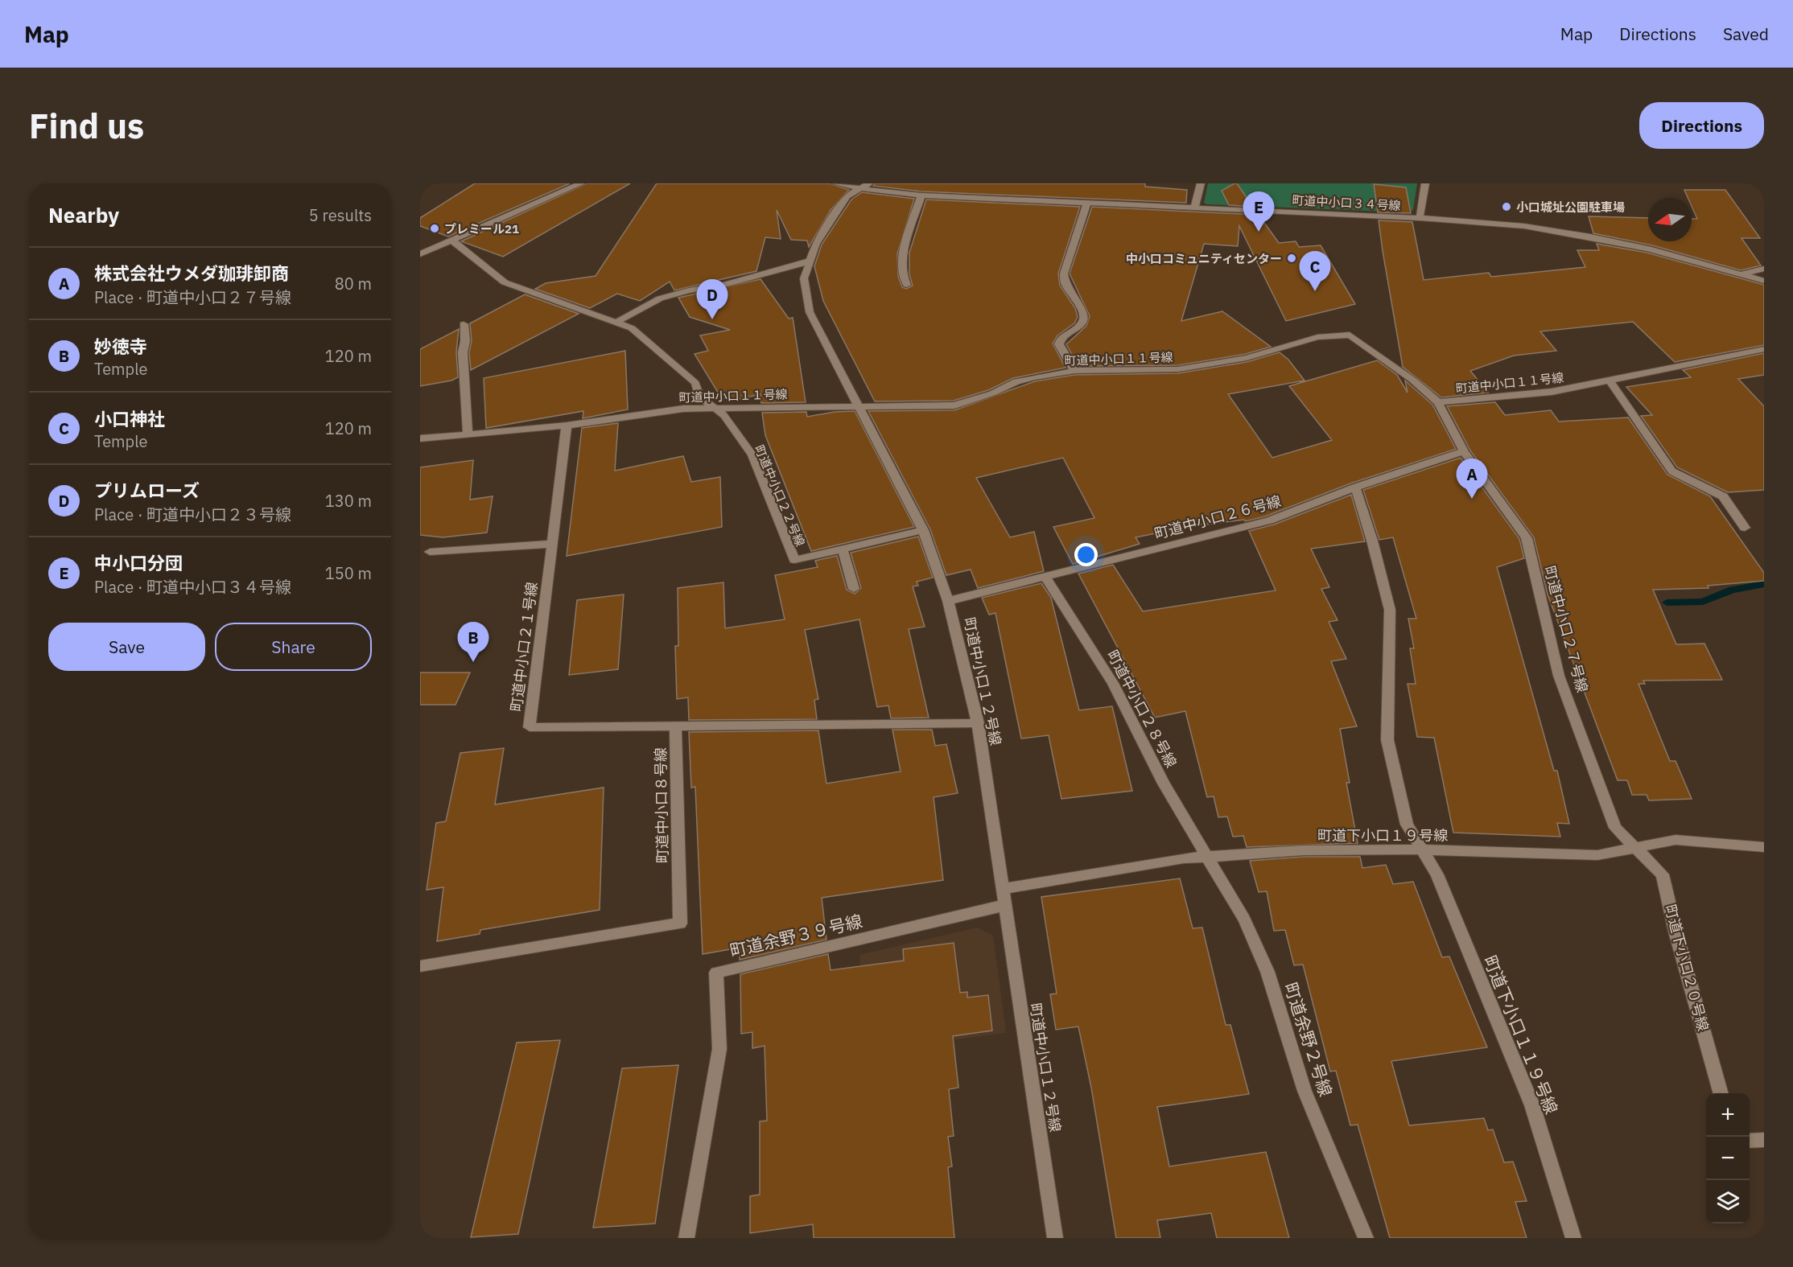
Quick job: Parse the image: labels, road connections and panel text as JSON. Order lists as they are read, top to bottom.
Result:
{
  "streets": {
    "street": [
      "町道中小口３４号線",
      "町道中小口１１号線",
      "町道中小口２２号線",
      "町道中小口２６号線",
      "町道中小口２７号線",
      "町道中小口２１号線",
      "町道中小口１２号線",
      "町道中小口２８号線",
      "町道中小口８号線",
      "町道下小口１９号線",
      "町道余野３９号線",
      "町道下小口２０号線",
      "町道下小口１１９号線",
      "町道余野２号線"
    ]
  },
  "crossings": [
    ["町道中小口３４号線", "町道中小口１２号線"],
    ["町道中小口１１号線", "町道中小口２２号線"],
    ["町道中小口１１号線", "町道中小口２１号線"],
    ["町道中小口１１号線", "町道中小口１２号線"],
    ["町道中小口２２号線", "町道中小口１２号線"],
    ["町道中小口２６号線", "町道中小口２７号線"],
    ["町道中小口２６号線", "町道中小口１２号線"],
    ["町道中小口２６号線", "町道中小口２８号線"],
    ["町道中小口２６号線", "町道下小口１１９号線"],
    ["町道中小口２７号線", "町道下小口１９号線"],
    ["町道中小口２７号線", "町道下小口２０号線"],
    ["町道中小口２１号線", "町道中小口８号線"],
    ["町道中小口１２号線", "町道下小口１９号線"],
    ["町道中小口１２号線", "町道余野３９号線"],
    ["町道中小口２８号線", "町道下小口１９号線"],
    ["町道中小口２８号線", "町道余野２号線"],
    ["町道下小口１９号線", "町道下小口２０号線"],
    ["町道下小口１９号線", "町道下小口１１９号線"],
    ["町道下小口１９号線", "町道余野２号線"]
  ],
  "places": ["小口城址公園駐車場", "プレミール21", "中小口コミュニティセンター"],
  "north": "left",
  "page": {
    "header": "Map",
    "nav": ["Map", "Directions", "Saved"],
    "buttons": [
      "Directions",
      ["Save", "Share"]
    ],
    "title": "Find us",
    "heading": ["Nearby", "5 results"],
    "pins": [
      "E",
      "C",
      "D",
      "A",
      "B"
    ],
    "list": [
      {
        "mark": "A",
        "name": "株式会社ウメダ珈琲卸商",
        "note": "Place · 町道中小口２７号線",
        "value": "80 m"
      },
      {
        "mark": "B",
        "name": "妙徳寺",
        "note": "Temple",
        "value": "120 m"
      },
      {
        "mark": "C",
        "name": "小口神社",
        "note": "Temple",
        "value": "120 m"
      },
      {
        "mark": "D",
        "name": "プリムローズ",
        "note": "Place · 町道中小口２３号線",
        "value": "130 m"
      },
      {
        "mark": "E",
        "name": "中小口分団",
        "note": "Place · 町道中小口３４号線",
        "value": "150 m"
      }
    ],
    "map_buttons": ["+", "−"]
  }
}
